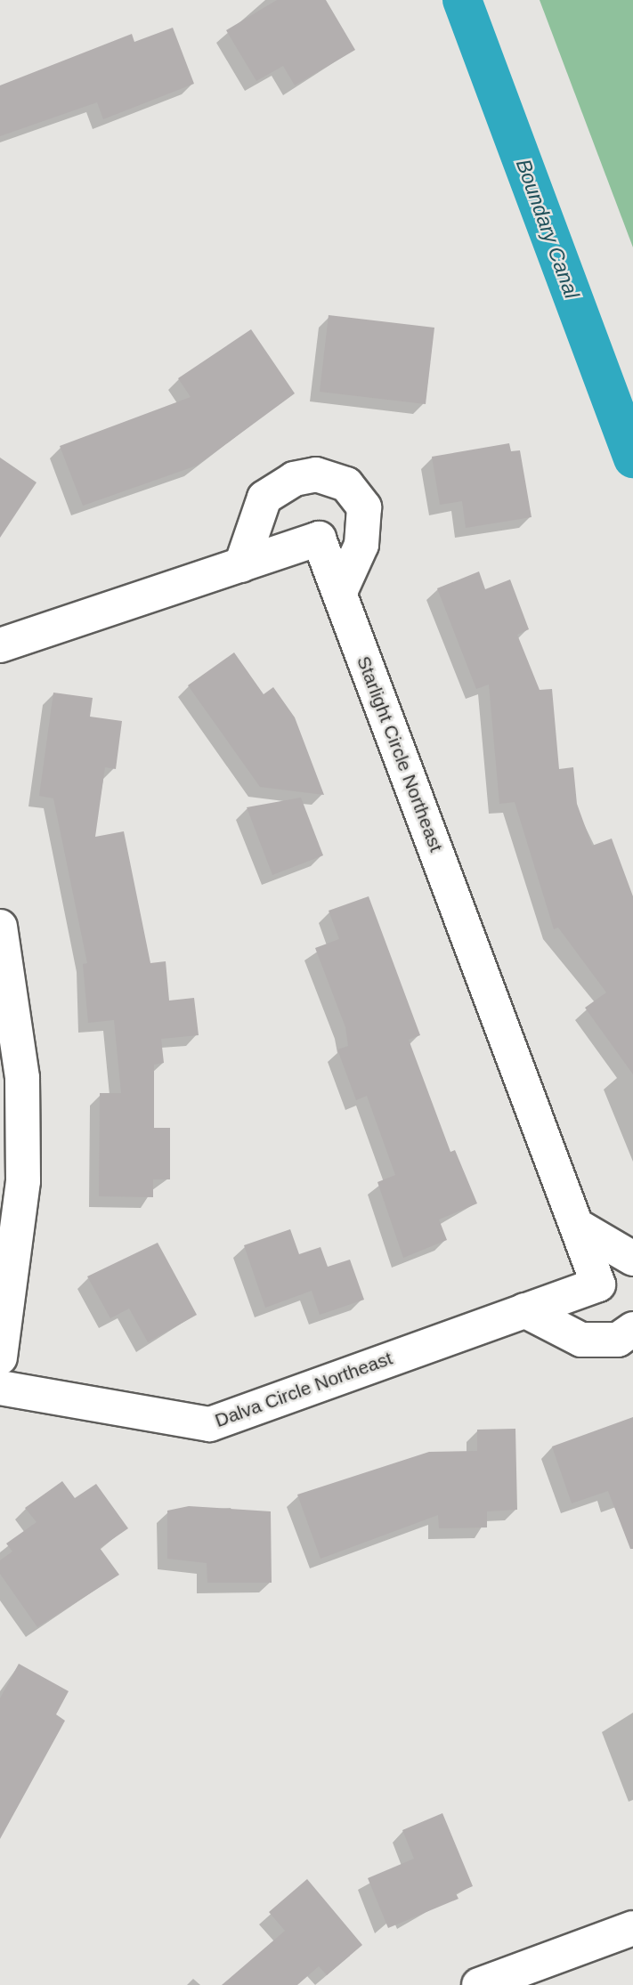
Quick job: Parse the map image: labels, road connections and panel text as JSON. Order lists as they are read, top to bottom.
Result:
{
  "streets": {
    "street": ["Starlight Circle Northeast", "Dalva Circle Northeast"]
  },
  "crossings": [
    ["Starlight Circle Northeast", "Dalva Circle Northeast"]
  ],
  "water": ["Boundary Canal"]
}
